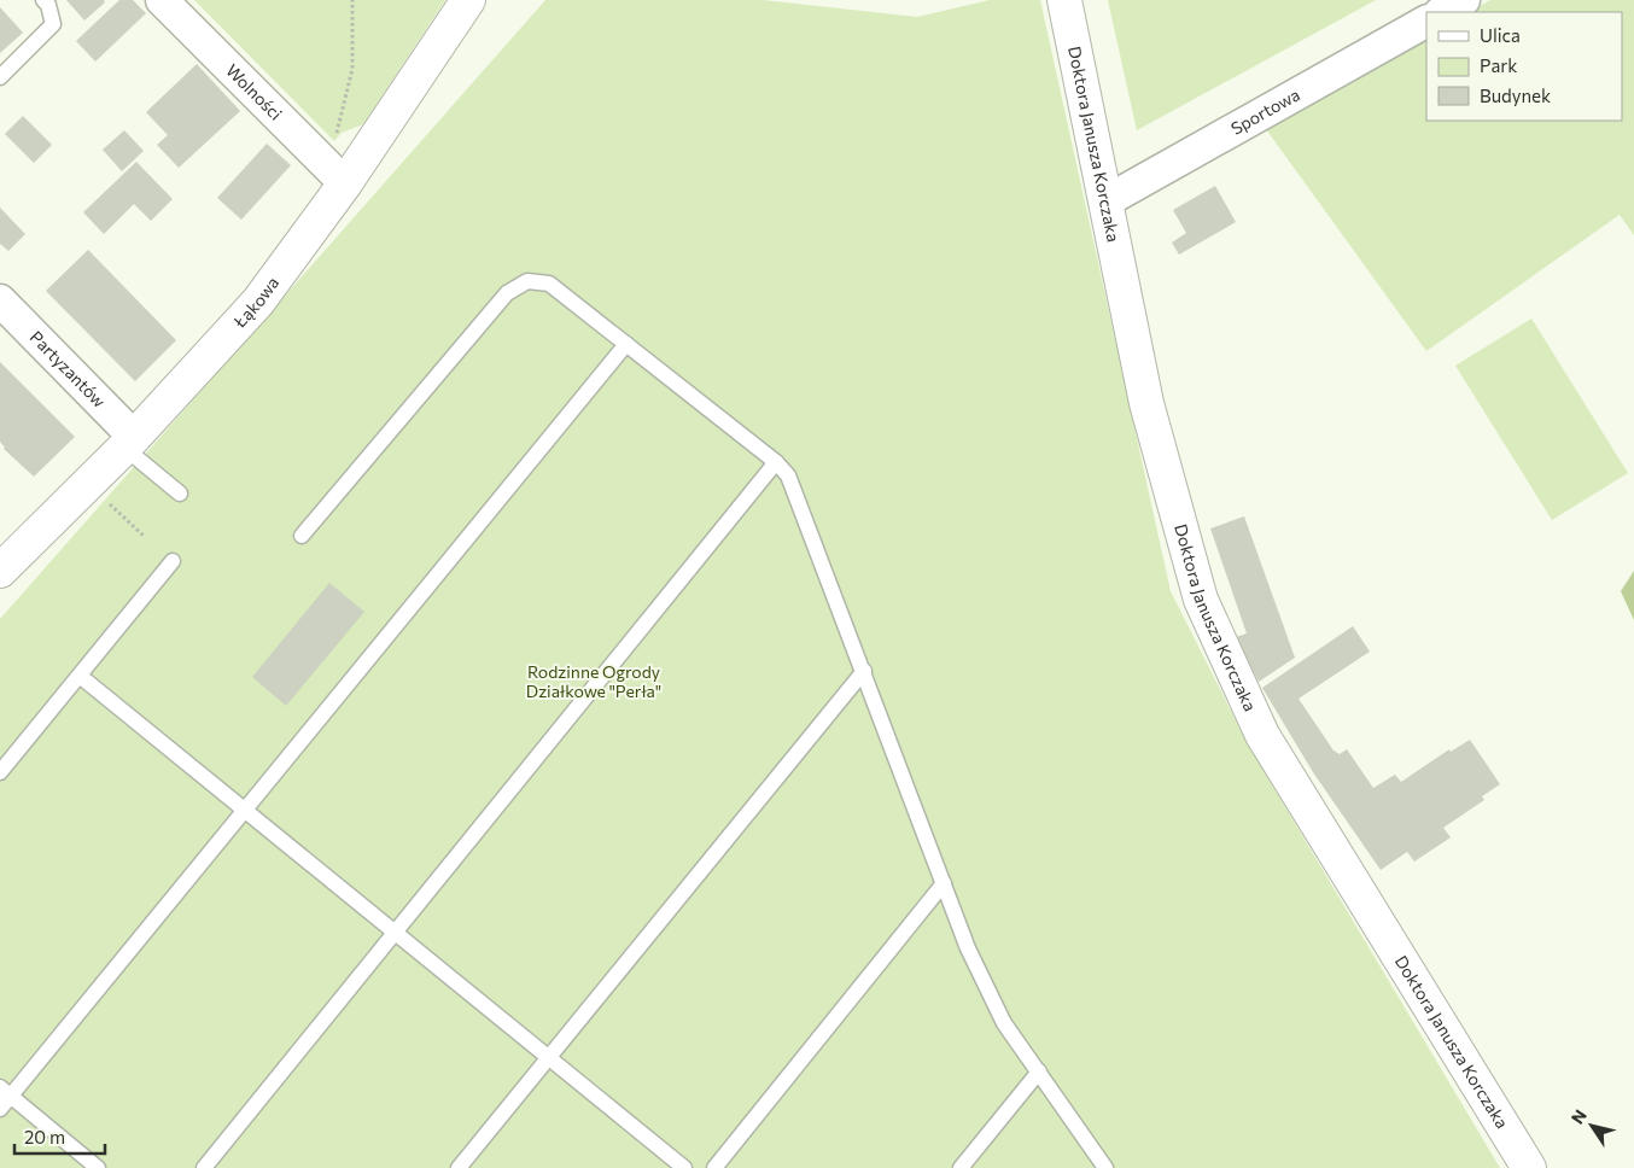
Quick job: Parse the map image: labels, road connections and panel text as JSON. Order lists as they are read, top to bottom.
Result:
{
  "streets": {
    "street": [
      "Wolności",
      "Sportowa",
      "Doktora Janusza Korczaka",
      "Łąkowa",
      "Partyzantów"
    ]
  },
  "crossings": [
    ["Wolności", "Łąkowa"],
    ["Sportowa", "Doktora Janusza Korczaka"],
    ["Łąkowa", "Partyzantów"]
  ],
  "parks": ["Rodzinne Ogrody Działkowe \"Perła\""],
  "legend": ["Ulica", "Park", "Budynek"],
  "scale_bar": "20 m",
  "north": "top left"
}
